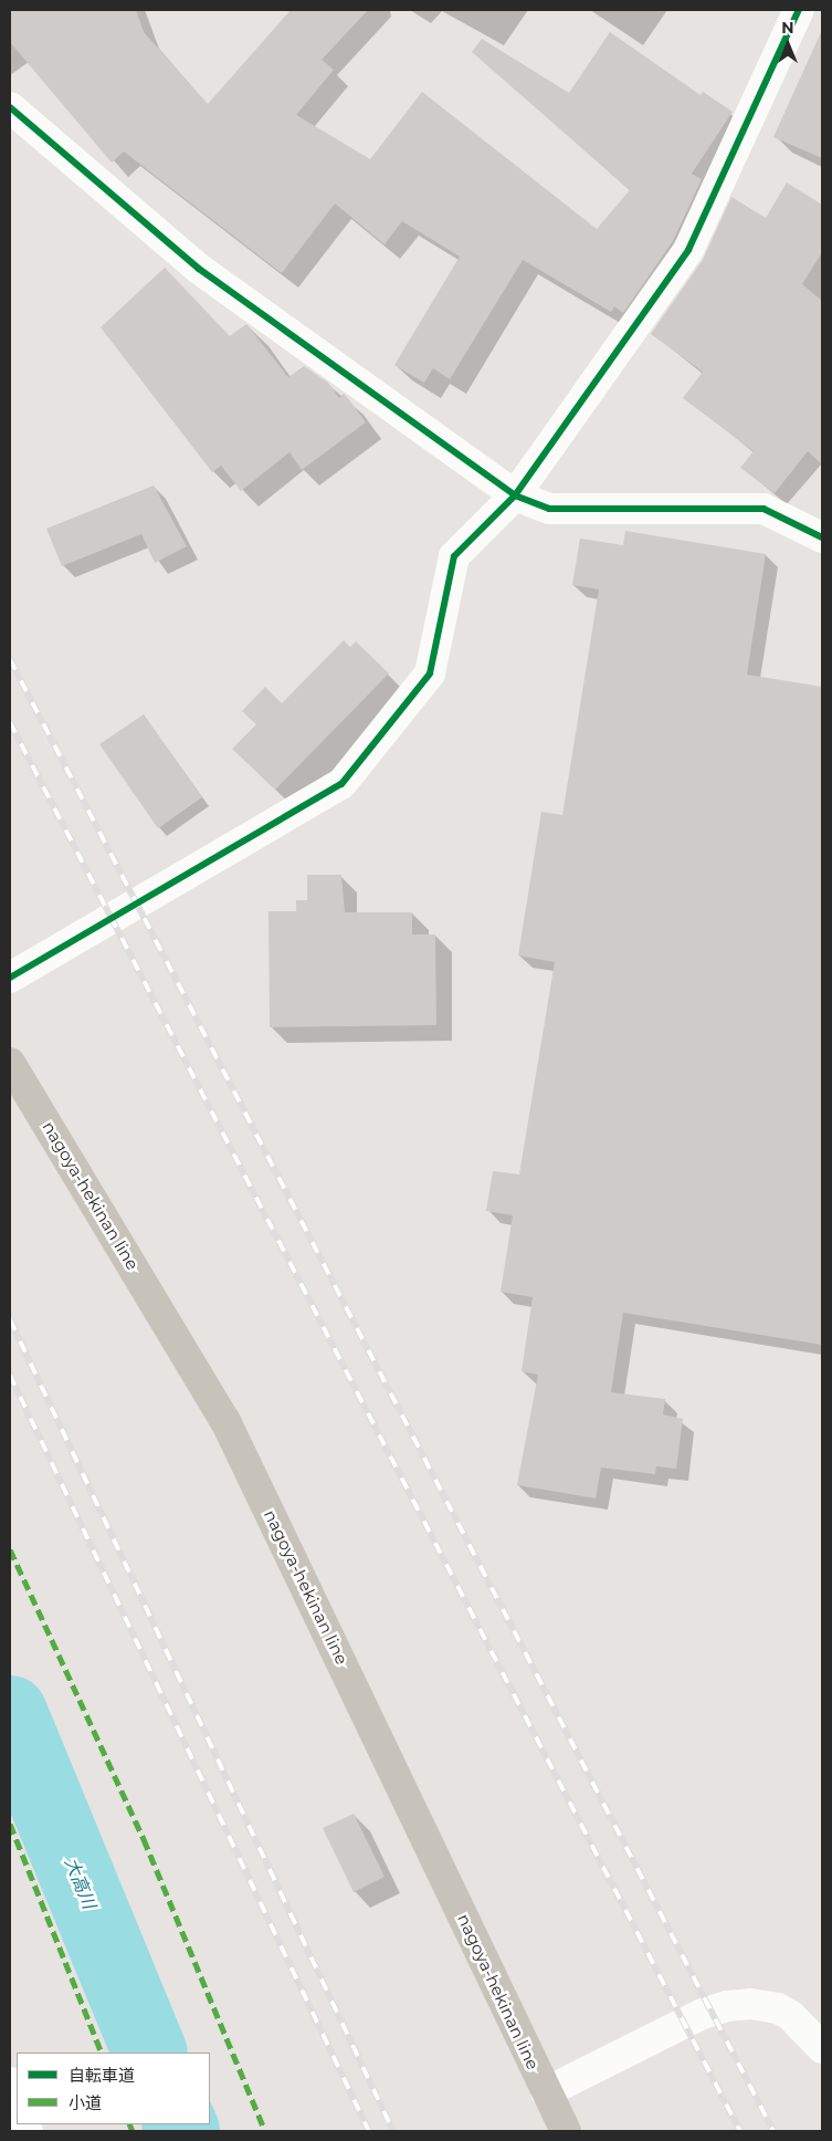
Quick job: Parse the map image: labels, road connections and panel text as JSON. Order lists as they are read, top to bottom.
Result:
{
  "streets": {
    "main road": ["nagoya-hekinan line"]
  },
  "water": ["大高川"],
  "legend": ["自転車道", "小道"],
  "north": "top"
}
